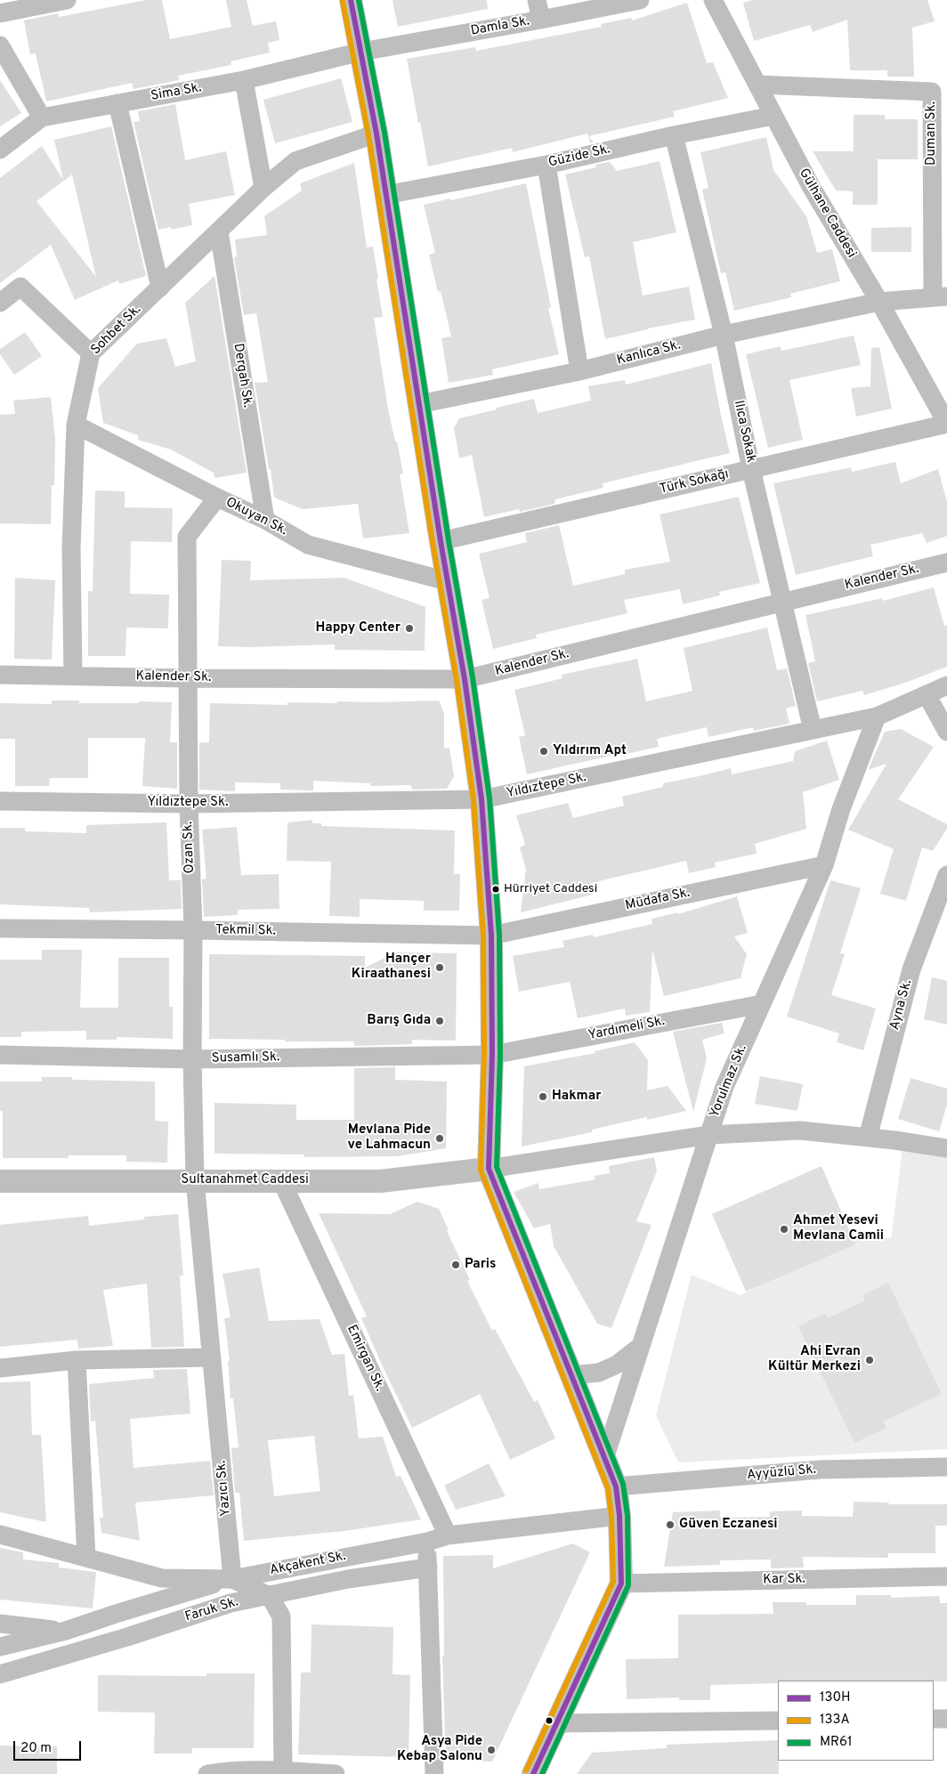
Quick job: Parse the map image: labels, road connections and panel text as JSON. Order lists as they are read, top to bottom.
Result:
{
  "streets": {
    "street": [
      "Damla Sk.",
      "Sima Sk.",
      "Duman Sk.",
      "Güzide Sk.",
      "Gülhane Caddesi",
      "Sohbet Sk.",
      "Kanlıca Sk.",
      "Dergah Sk.",
      "llıca Sokak",
      "Türk Sokağı",
      "Okuyan Sk.",
      "Kalender Sk.",
      "Yıldıztepe Sk.",
      "Ozan Sk.",
      "Müdafa Sk.",
      "Tekmil Sk.",
      "Ayna Sk.",
      "Yardımeli Sk.",
      "Susamlı Sk.",
      "Yorulmaz Sk.",
      "Sultanahmet Caddesi",
      "Emirgan Sk.",
      "Ayyüzlü Sk.",
      "Yazıcı Sk.",
      "Akçakent Sk.",
      "Kar Sk.",
      "Faruk Sk."
    ]
  },
  "crossings": [
    ["Damla Sk.", "Sima Sk."],
    ["Duman Sk.", "Gülhane Caddesi"],
    ["Duman Sk.", "Kanlıca Sk."],
    ["Güzide Sk.", "Gülhane Caddesi"],
    ["Güzide Sk.", "llıca Sokak"],
    ["Gülhane Caddesi", "Kanlıca Sk."],
    ["Gülhane Caddesi", "Türk Sokağı"],
    ["Sohbet Sk.", "Dergah Sk."],
    ["Sohbet Sk.", "Okuyan Sk."],
    ["Sohbet Sk.", "Kalender Sk."],
    ["Kanlıca Sk.", "llıca Sokak"],
    ["Dergah Sk.", "Okuyan Sk."],
    ["llıca Sokak", "Türk Sokağı"],
    ["llıca Sokak", "Kalender Sk."],
    ["llıca Sokak", "Yıldıztepe Sk."],
    ["Okuyan Sk.", "Ozan Sk."],
    ["Kalender Sk.", "Ozan Sk."],
    ["Yıldıztepe Sk.", "Ozan Sk."],
    ["Yıldıztepe Sk.", "Yorulmaz Sk."],
    ["Ozan Sk.", "Tekmil Sk."],
    ["Ozan Sk.", "Susamlı Sk."],
    ["Ozan Sk.", "Sultanahmet Caddesi"],
    ["Ozan Sk.", "Yazıcı Sk."],
    ["Müdafa Sk.", "Tekmil Sk."],
    ["Müdafa Sk.", "Yorulmaz Sk."],
    ["Yardımeli Sk.", "Susamlı Sk."],
    ["Yardımeli Sk.", "Yorulmaz Sk."],
    ["Sultanahmet Caddesi", "Emirgan Sk."],
    ["Sultanahmet Caddesi", "Yazıcı Sk."],
    ["Emirgan Sk.", "Akçakent Sk."],
    ["Yazıcı Sk.", "Akçakent Sk."]
  ],
  "places": [
    "Happy Center",
    "Yıldırım Apt",
    "Hürriyet Caddesi",
    "Hançer Kiraathanesi",
    "Barış Gıda",
    "Hakmar",
    "Mevlana Pide ve Lahmacun",
    "Ahmet Yesevi Mevlana Camii",
    "Paris",
    "Ahi Evran Kültür Merkezi",
    "Güven Eczanesi",
    "Asya Pide Kebap Salonu"
  ],
  "lines": ["transit line 130H", "transit line MR61", "transit line 133A"],
  "legend": ["130H", "133A", "MR61"],
  "scale_bar": "20 m"
}
